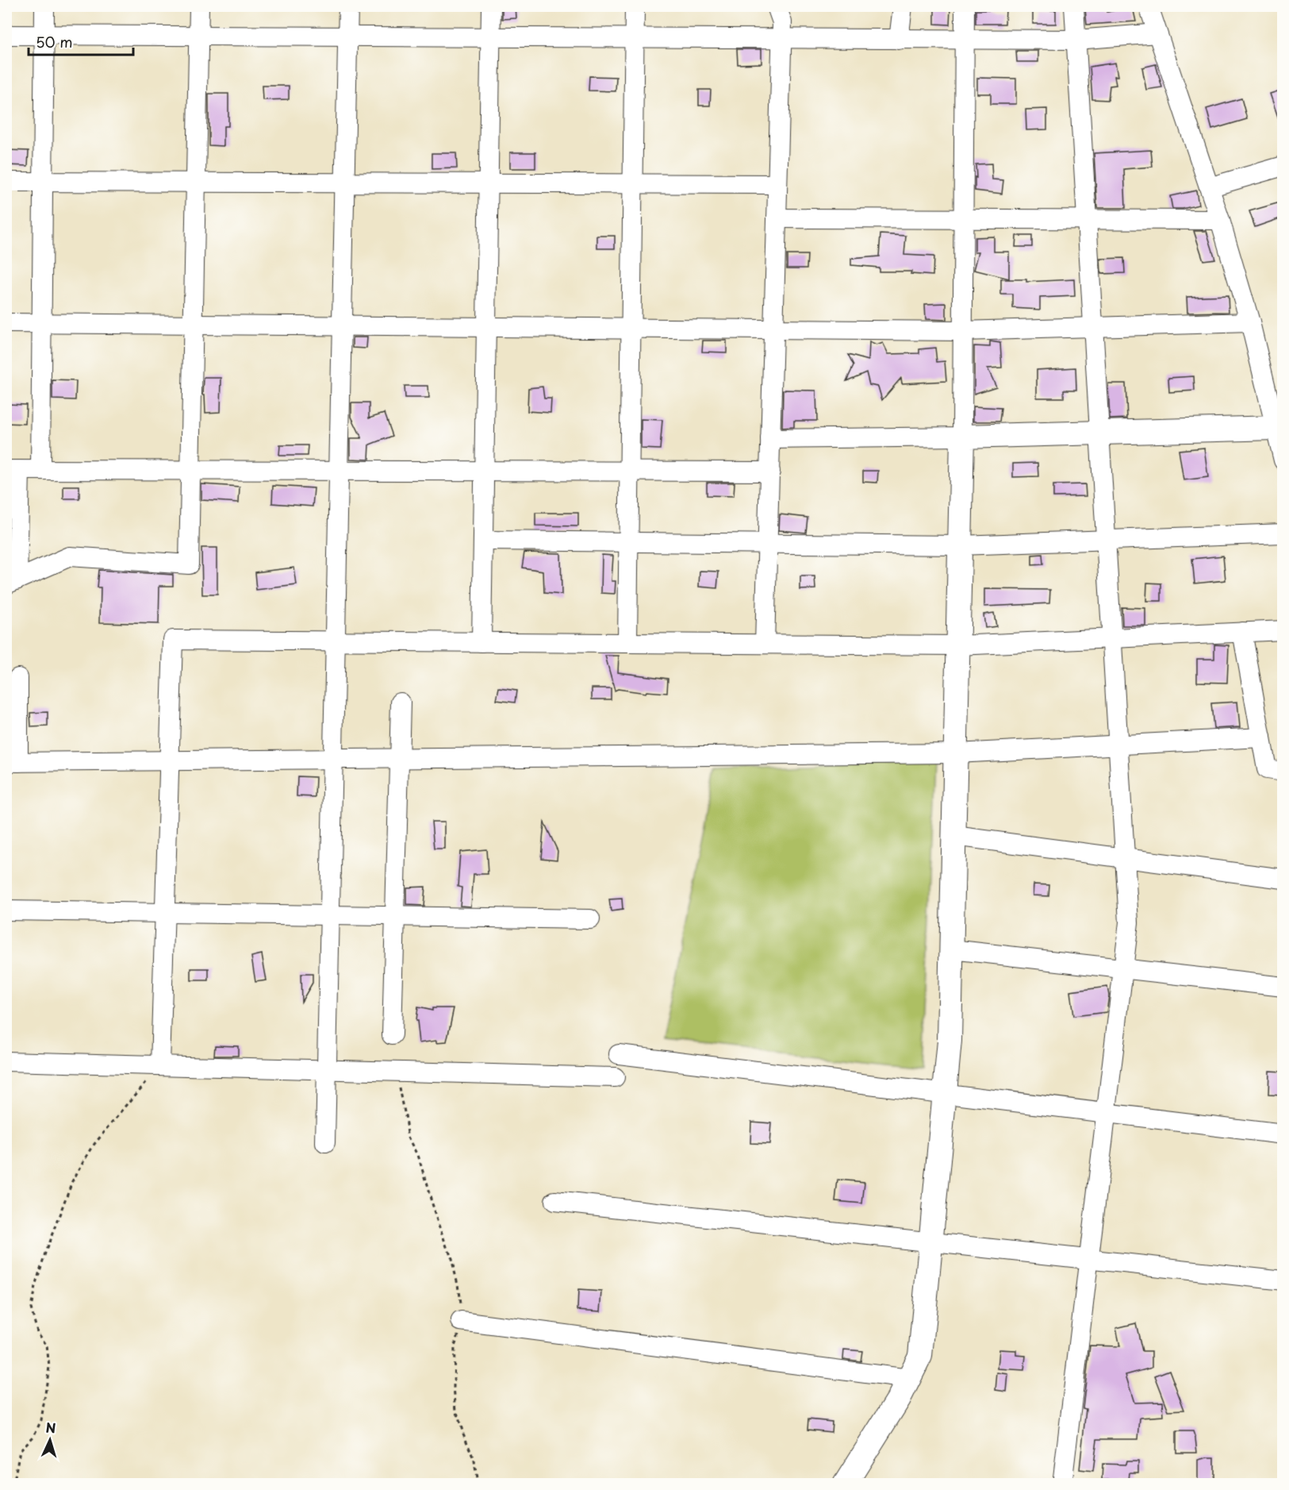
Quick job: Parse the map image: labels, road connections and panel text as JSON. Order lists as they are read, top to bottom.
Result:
{
  "scale_bar": "50 m",
  "north": "top"
}
